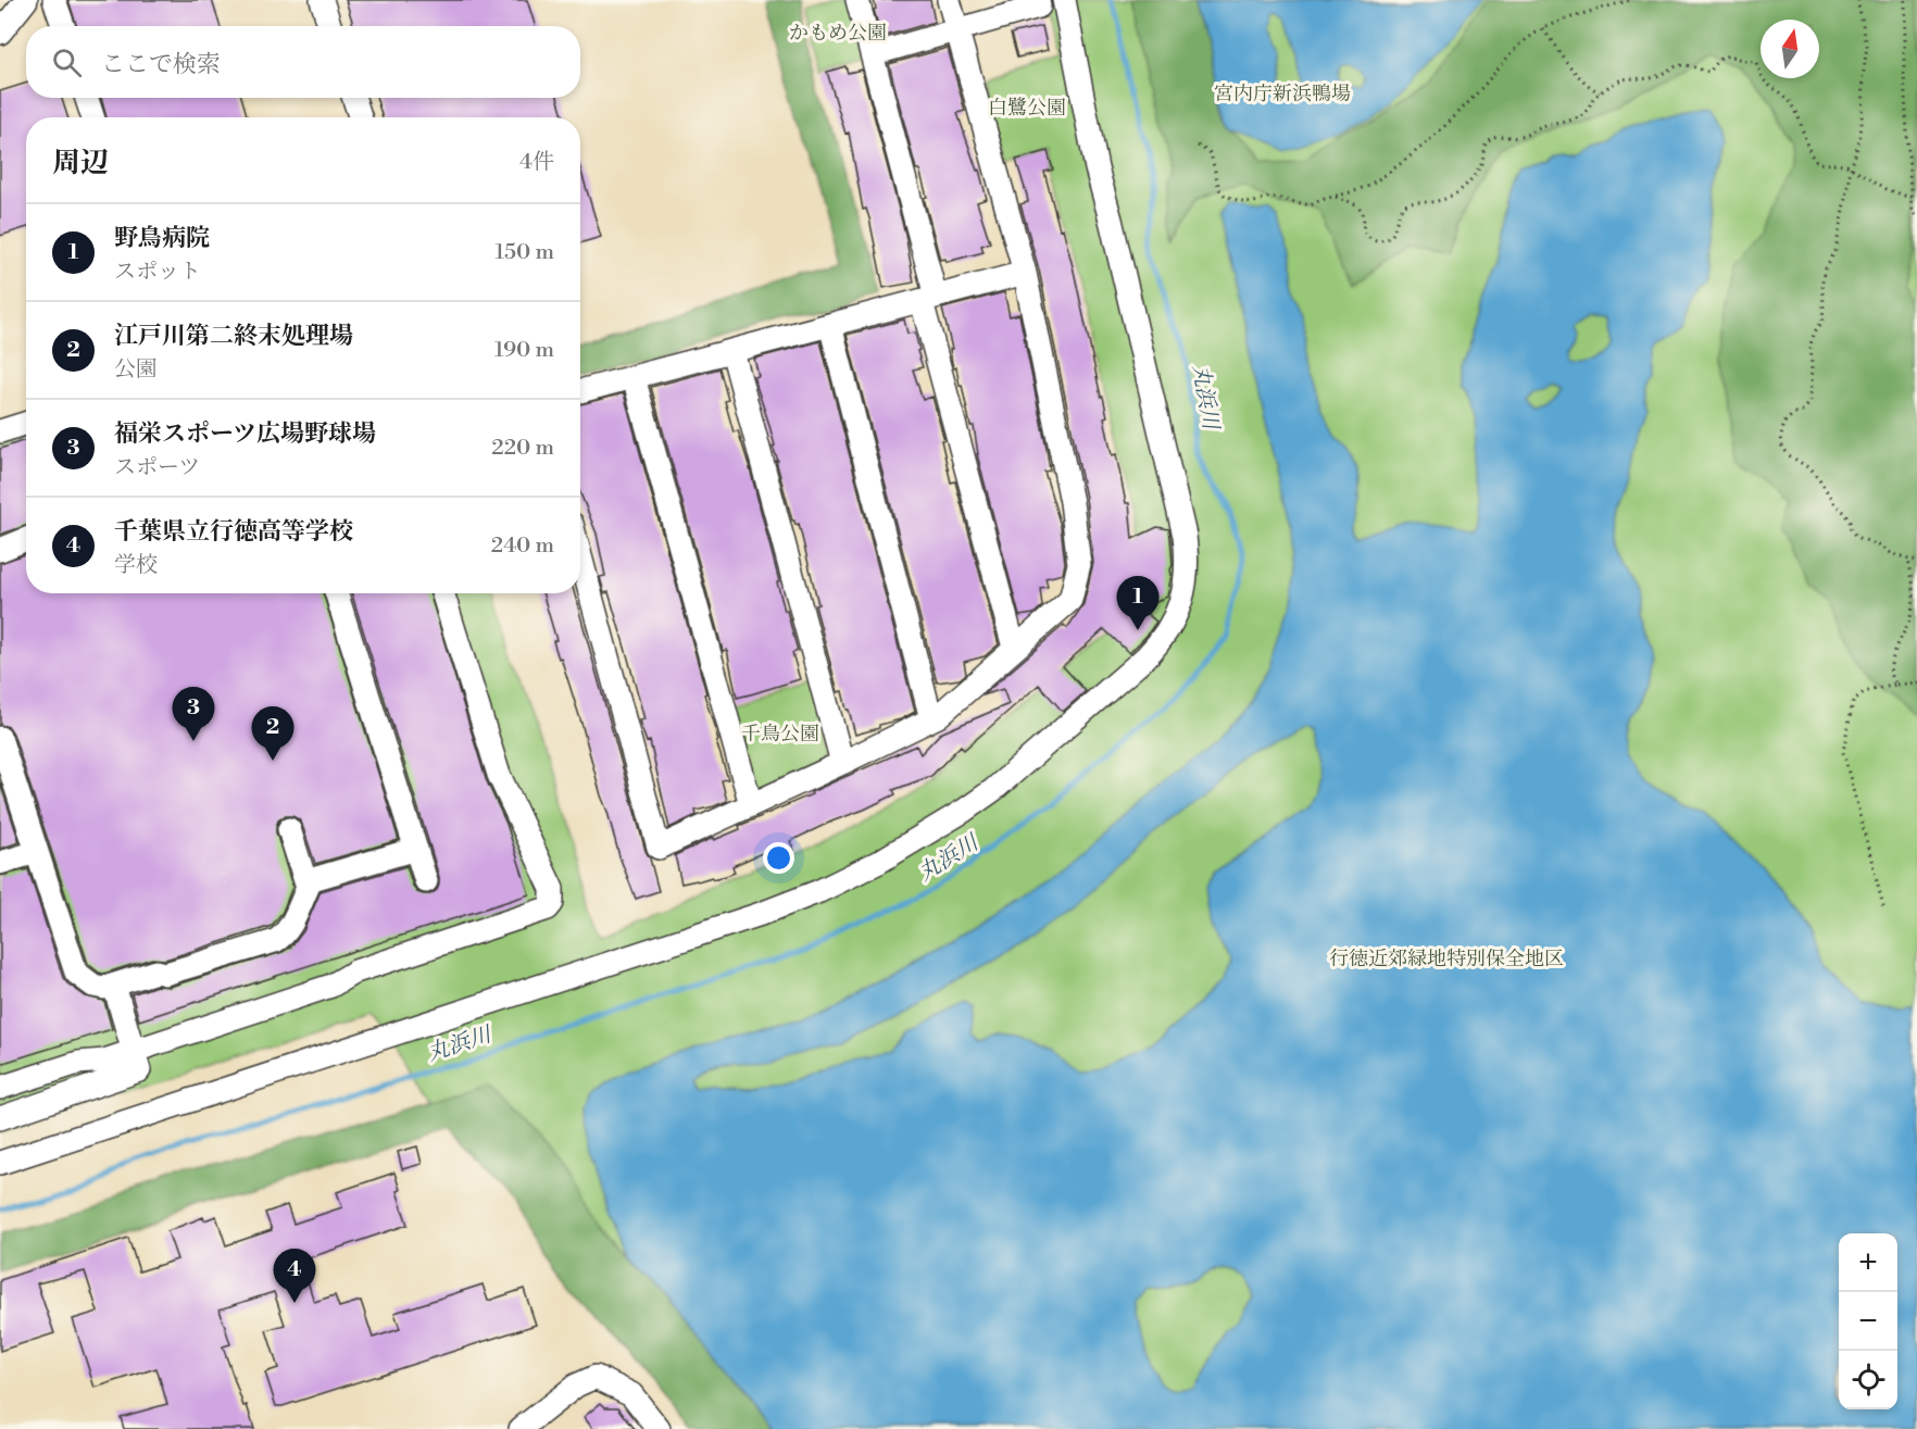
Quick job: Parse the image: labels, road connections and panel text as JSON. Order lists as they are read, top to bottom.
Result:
{
  "water": ["丸浜川"],
  "parks": [
    "かもめ公園",
    "宮内庁新浜鴨場",
    "白鷺公園",
    "千鳥公園",
    "行徳近郊緑地特別保全地区"
  ],
  "north": "top",
  "page": {
    "search": "ここで検索",
    "heading": ["周辺", "4件"],
    "list": [
      {
        "mark": "1",
        "name": "野鳥病院",
        "note": "スポット",
        "value": "150 m"
      },
      {
        "mark": "2",
        "name": "江戸川第二終末処理場",
        "note": "公園",
        "value": "190 m"
      },
      {
        "mark": "3",
        "name": "福栄スポーツ広場野球場",
        "note": "スポーツ",
        "value": "220 m"
      },
      {
        "mark": "4",
        "name": "千葉県立行徳高等学校",
        "note": "学校",
        "value": "240 m"
      }
    ],
    "pins": [
      "1",
      "3",
      "2",
      "4"
    ],
    "map_buttons": ["+", "−"]
  }
}
